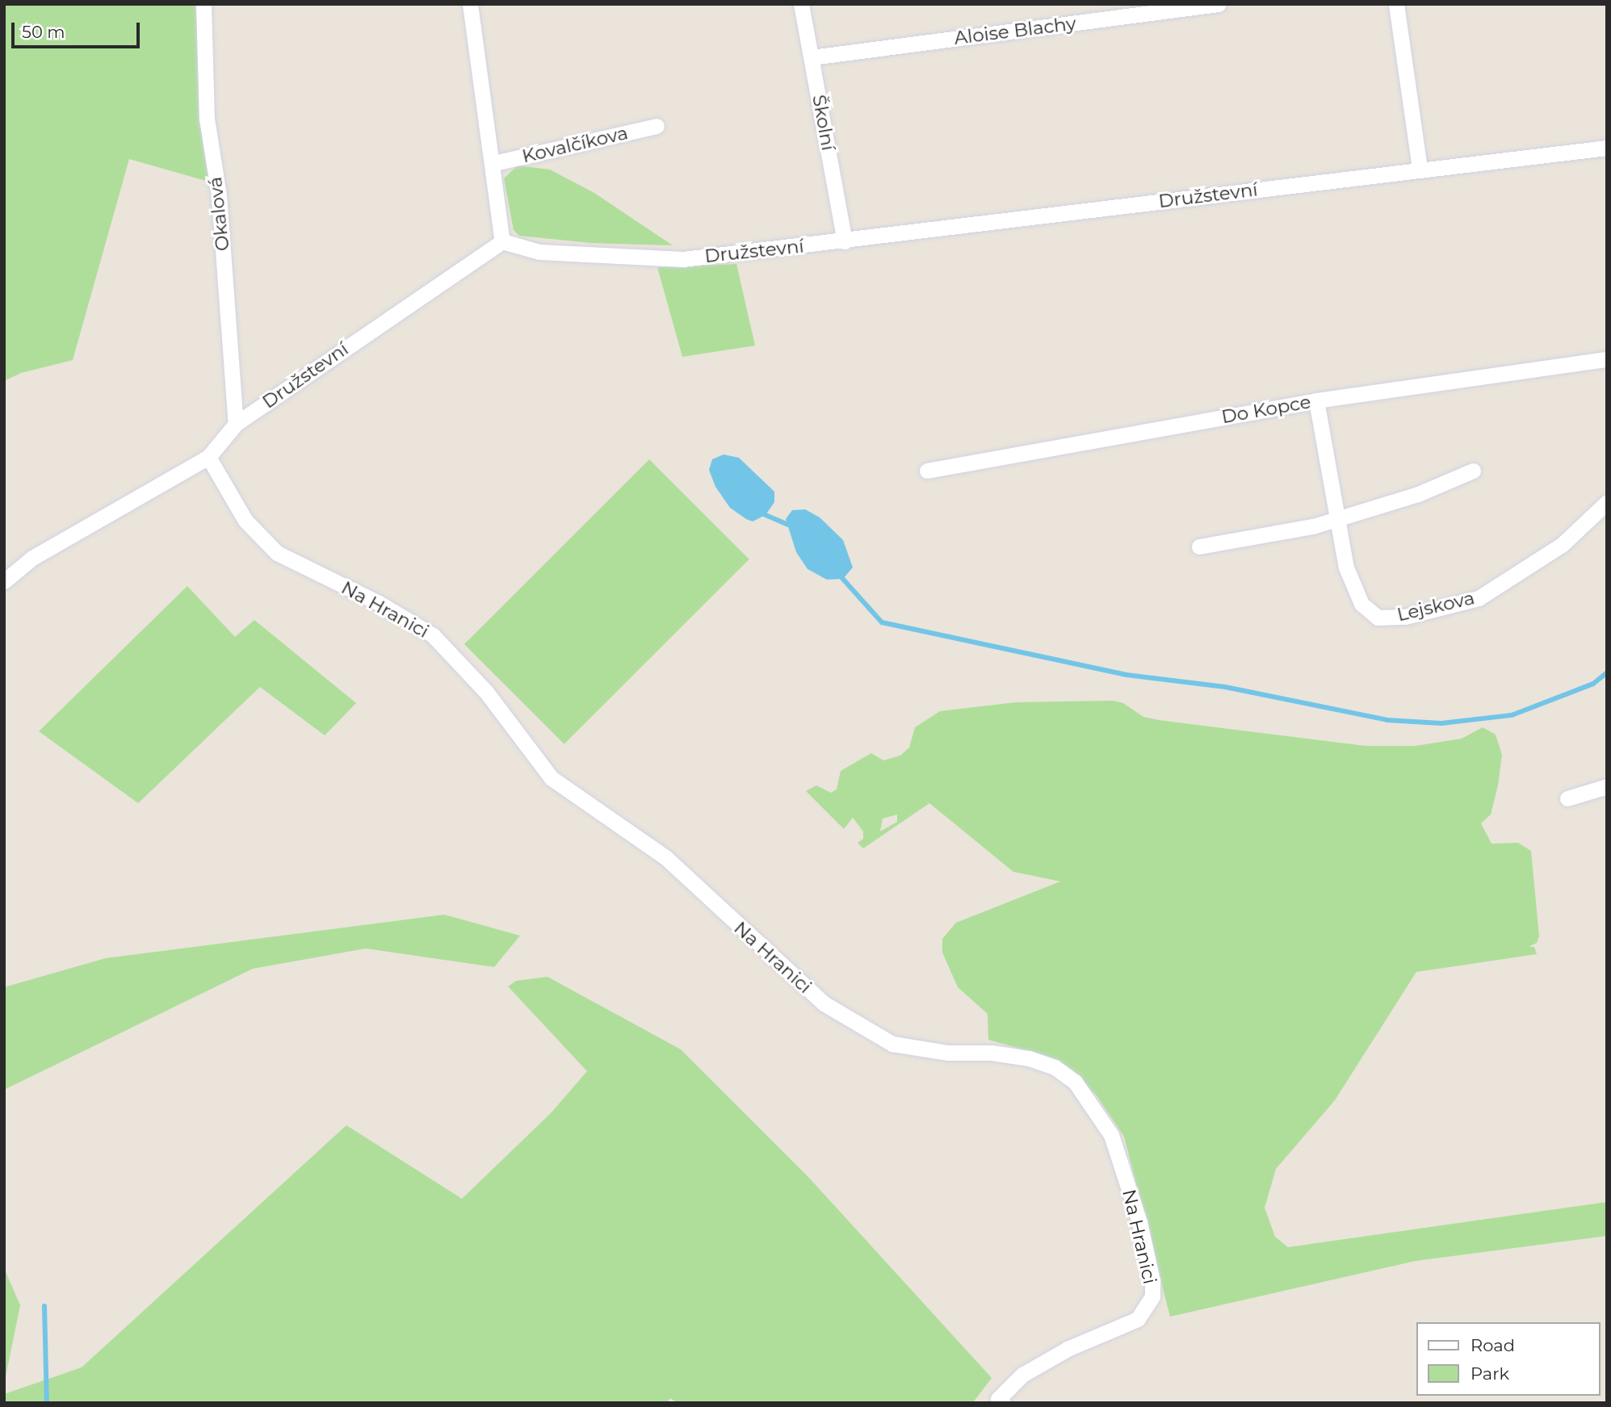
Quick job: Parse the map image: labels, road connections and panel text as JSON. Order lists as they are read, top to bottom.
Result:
{
  "streets": {
    "street": [
      "Aloise Blachy",
      "Školní",
      "Kovalčíkova",
      "Družstevní",
      "Okalová",
      "Do Kopce",
      "Lejskova",
      "Na Hranici"
    ]
  },
  "crossings": [
    ["Aloise Blachy", "Školní"],
    ["Školní", "Družstevní"],
    ["Družstevní", "Okalová"],
    ["Družstevní", "Na Hranici"],
    ["Do Kopce", "Lejskova"]
  ],
  "legend": ["Road", "Park"],
  "scale_bar": "50 m"
}
